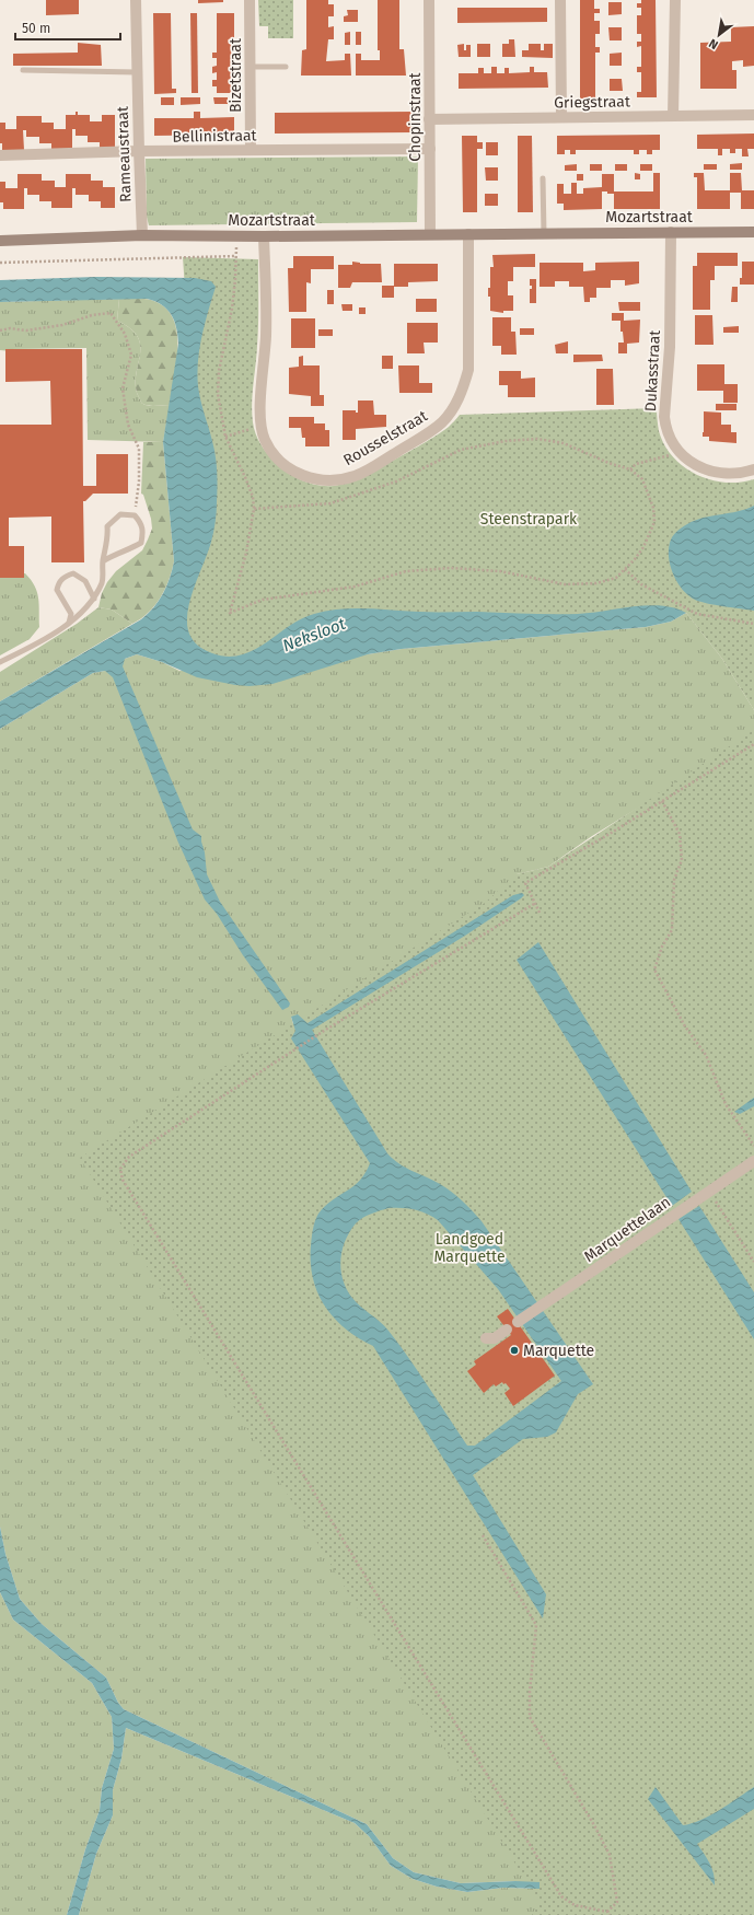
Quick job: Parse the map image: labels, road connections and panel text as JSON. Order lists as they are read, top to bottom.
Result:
{
  "streets": {
    "main road": ["Mozartstraat"],
    "street": [
      "Bizetstraat",
      "Griegstraat",
      "Chopinstraat",
      "Bellinistraat",
      "Rameaustraat",
      "Dukasstraat",
      "Rousselstraat",
      "Marquettelaan"
    ]
  },
  "crossings": [
    ["Bizetstraat", "Bellinistraat"],
    ["Griegstraat", "Chopinstraat"],
    ["Chopinstraat", "Bellinistraat"],
    ["Chopinstraat", "Mozartstraat"],
    ["Bellinistraat", "Rameaustraat"],
    ["Rameaustraat", "Mozartstraat"],
    ["Mozartstraat", "Dukasstraat"],
    ["Mozartstraat", "Rousselstraat"]
  ],
  "water": ["Neksloot"],
  "parks": ["Steenstrapark", "Landgoed Marquette"],
  "places": ["Marquette"],
  "scale_bar": "50 m",
  "north": "bottom left"
}
